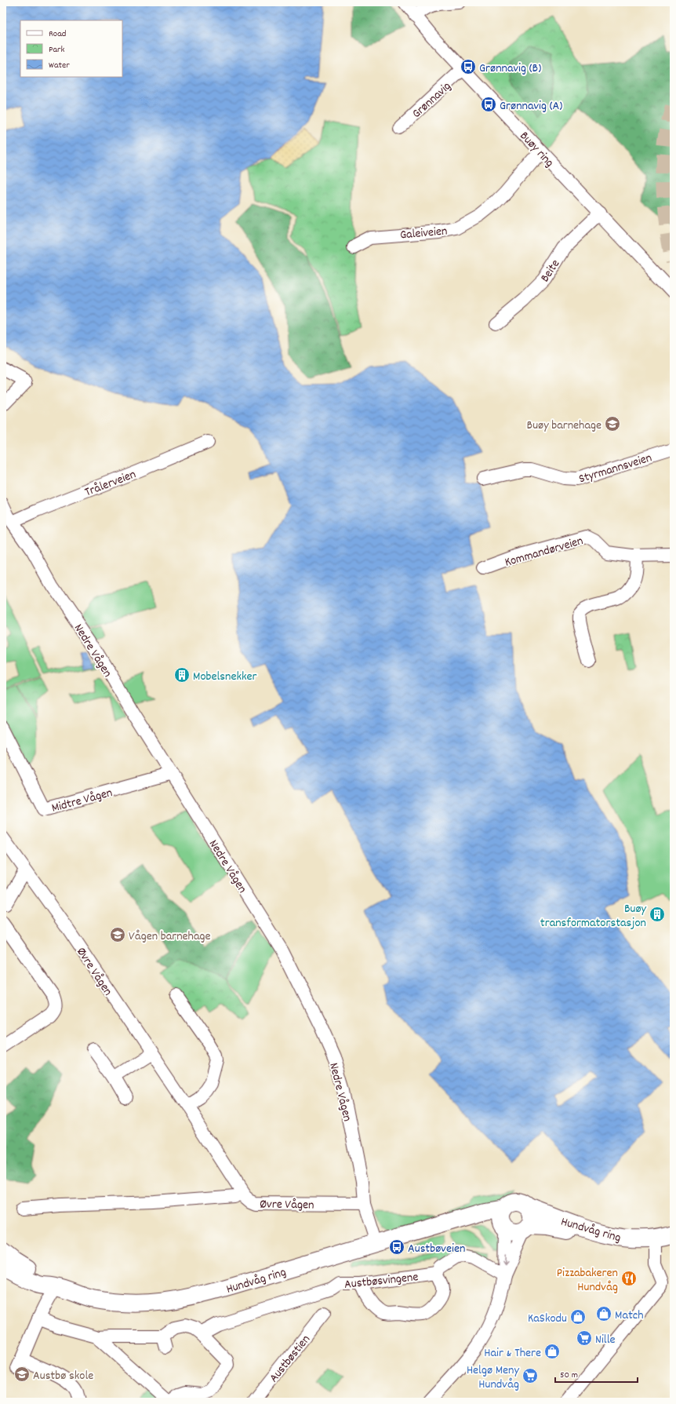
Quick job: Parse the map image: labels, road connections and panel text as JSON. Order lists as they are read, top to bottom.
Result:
{
  "streets": {
    "main road": ["Hundvåg ring"],
    "street": [
      "Grønnavig",
      "Buøy ring",
      "Galeiveien",
      "Beite",
      "Styrmannsveien",
      "Trålerveien",
      "Kommandørveien",
      "Nedre Vågen",
      "Midtre Vågen",
      "Øvre Vågen",
      "Austbøsvingene",
      "Austbøstien"
    ]
  },
  "crossings": [
    ["Grønnavig", "Buøy ring"],
    ["Buøy ring", "Galeiveien"],
    ["Buøy ring", "Beite"],
    ["Trålerveien", "Nedre Vågen"],
    ["Nedre Vågen", "Midtre Vågen"],
    ["Nedre Vågen", "Øvre Vågen"],
    ["Nedre Vågen", "Hundvåg ring"]
  ],
  "places": {
    "bus stop": ["Grønnavig (B)", "Grønnavig (A)", "Austbøveien"],
    "school or university": ["Buøy barnehage", "Vågen barnehage", "Austbø skole"],
    "building": ["Mobelsnekker", "Buøy transformatorstasjon"],
    "restaurant": ["Pizzabakeren Hundvåg"],
    "shop": ["Match", "KaSkodu", "Hair & There"],
    "supermarket": ["Nille", "Helgø Meny Hundvåg"]
  },
  "legend": ["Road", "Park", "Water"],
  "scale_bar": "50 m"
}
